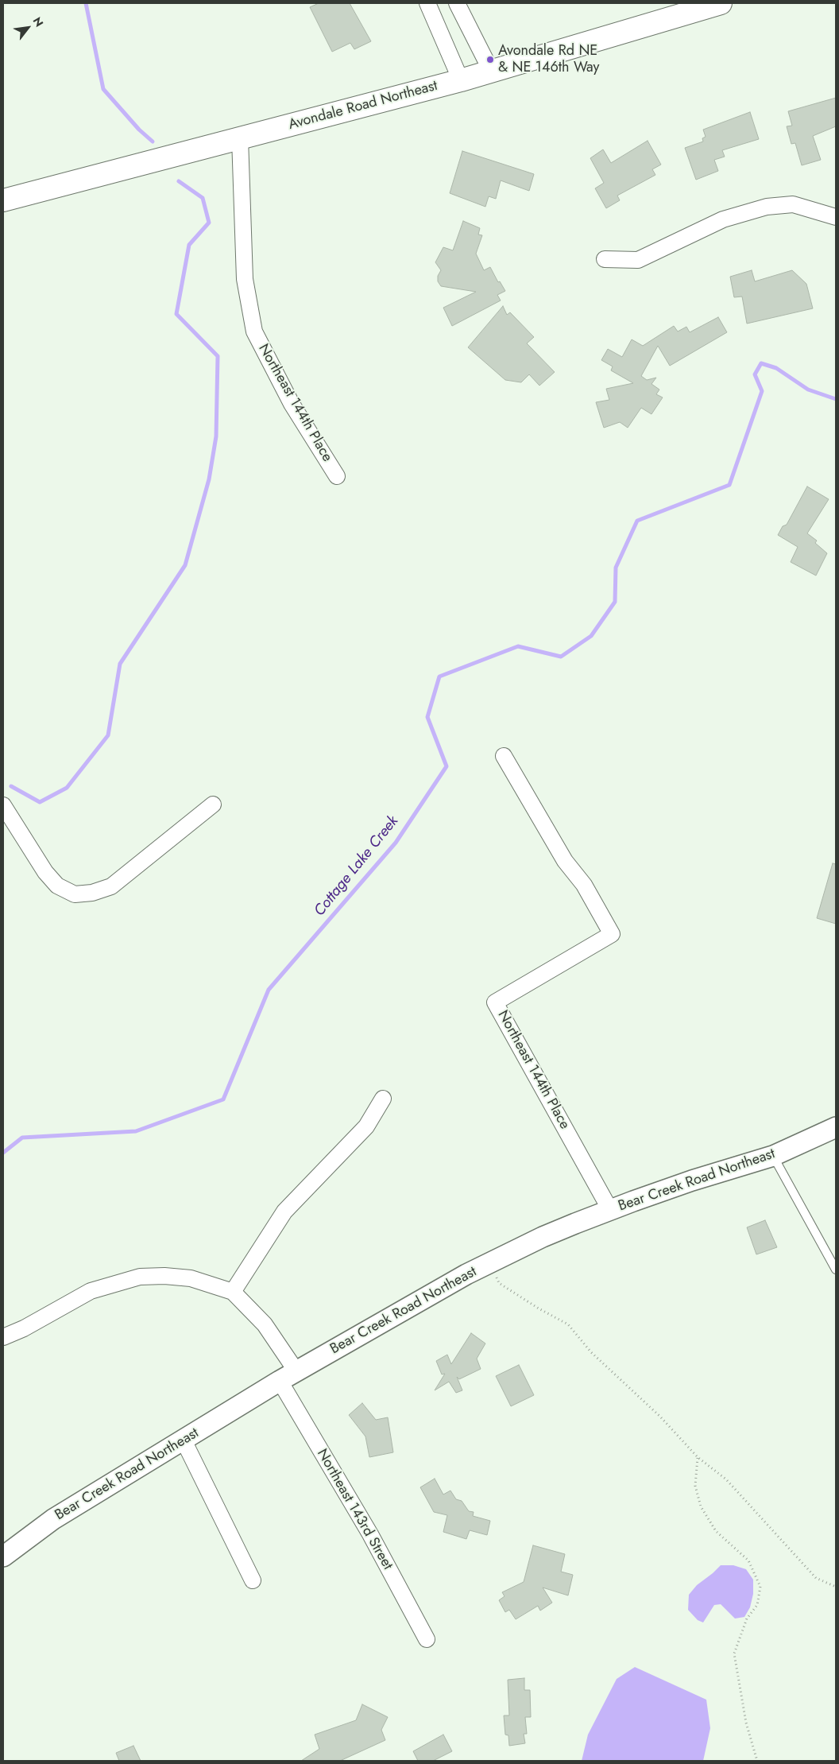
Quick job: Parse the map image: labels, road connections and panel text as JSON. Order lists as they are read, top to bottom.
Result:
{
  "streets": {
    "main road": ["Avondale Road Northeast"],
    "street": ["Northeast 144th Place", "Bear Creek Road Northeast", "Northeast 143rd Street"]
  },
  "crossings": [
    ["Avondale Road Northeast", "Northeast 144th Place"],
    ["Northeast 144th Place", "Bear Creek Road Northeast"],
    ["Bear Creek Road Northeast", "Northeast 143rd Street"]
  ],
  "water": ["Cottage Lake Creek"],
  "places": ["Avondale Rd NE & NE 146th Way"],
  "north": "top right"
}
